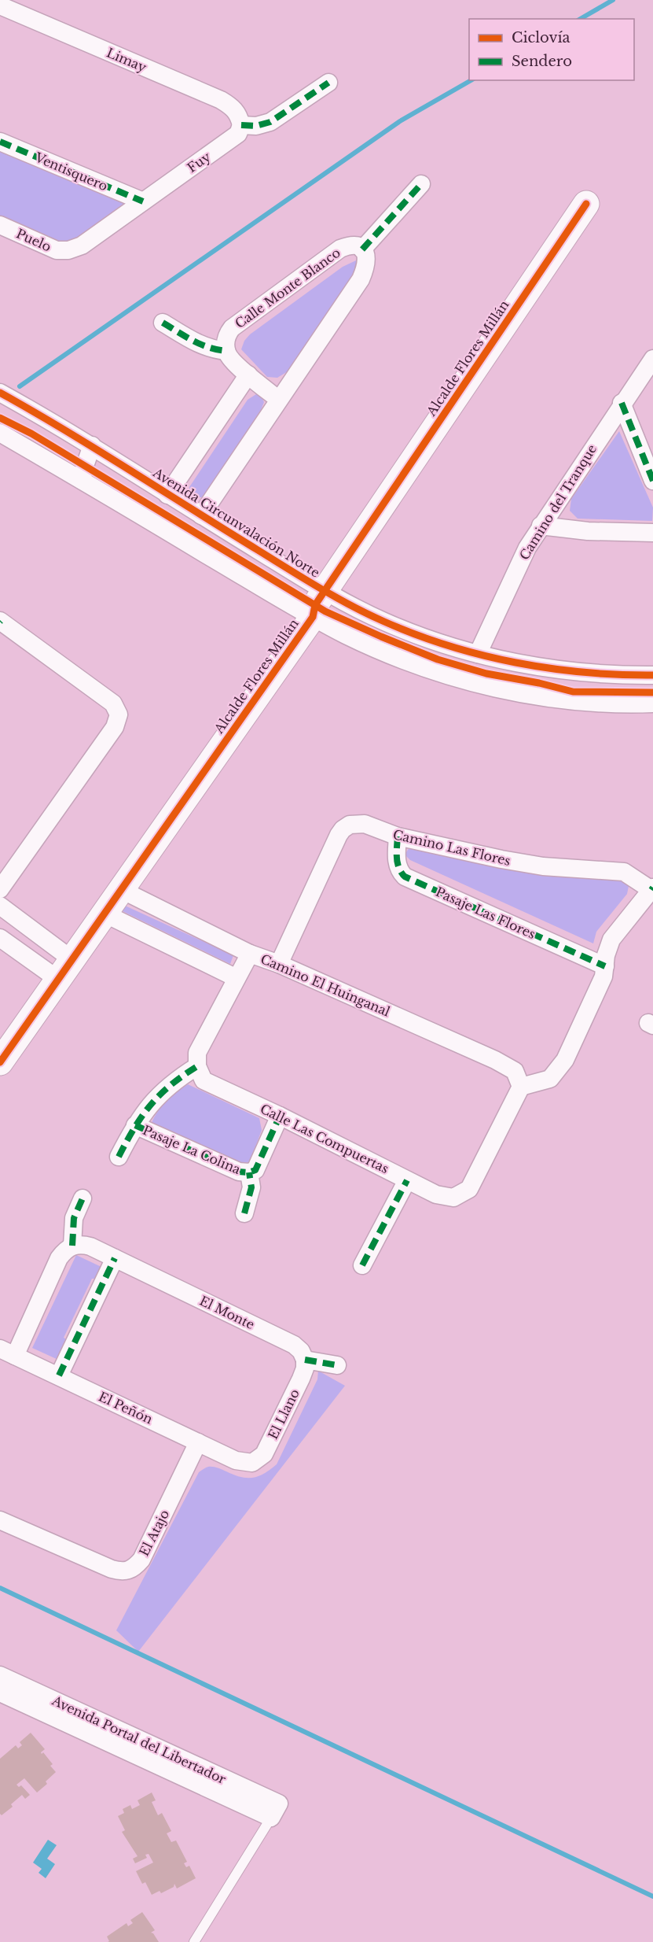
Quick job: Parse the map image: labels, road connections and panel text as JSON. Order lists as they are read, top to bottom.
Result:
{
  "streets": {
    "street": [
      "Limay",
      "Fuy",
      "Ventisquero",
      "Puelo",
      "Calle Monte Blanco",
      "Alcalde Flores Millán",
      "Camino del Tranque",
      "Avenida Circunvalación Norte",
      "Camino Las Flores",
      "Pasaje Las Flores",
      "Camino El Huinganal",
      "Calle Las Compuertas",
      "Pasaje La Colina",
      "El Monte",
      "El Peñón",
      "El Llano",
      "El Atajo",
      "Avenida Portal del Libertador"
    ]
  },
  "crossings": [
    ["Limay", "Fuy"],
    ["Fuy", "Ventisquero"],
    ["Fuy", "Puelo"],
    ["Alcalde Flores Millán", "Avenida Circunvalación Norte"],
    ["Alcalde Flores Millán", "Camino El Huinganal"],
    ["Camino del Tranque", "Avenida Circunvalación Norte"],
    ["Camino Las Flores", "Pasaje Las Flores"],
    ["Camino Las Flores", "Camino El Huinganal"],
    ["Camino El Huinganal", "Calle Las Compuertas"],
    ["Calle Las Compuertas", "Pasaje La Colina"],
    ["El Monte", "El Llano"],
    ["El Peñón", "El Llano"],
    ["El Peñón", "El Atajo"]
  ],
  "legend": ["Ciclovía", "Sendero"]
}
